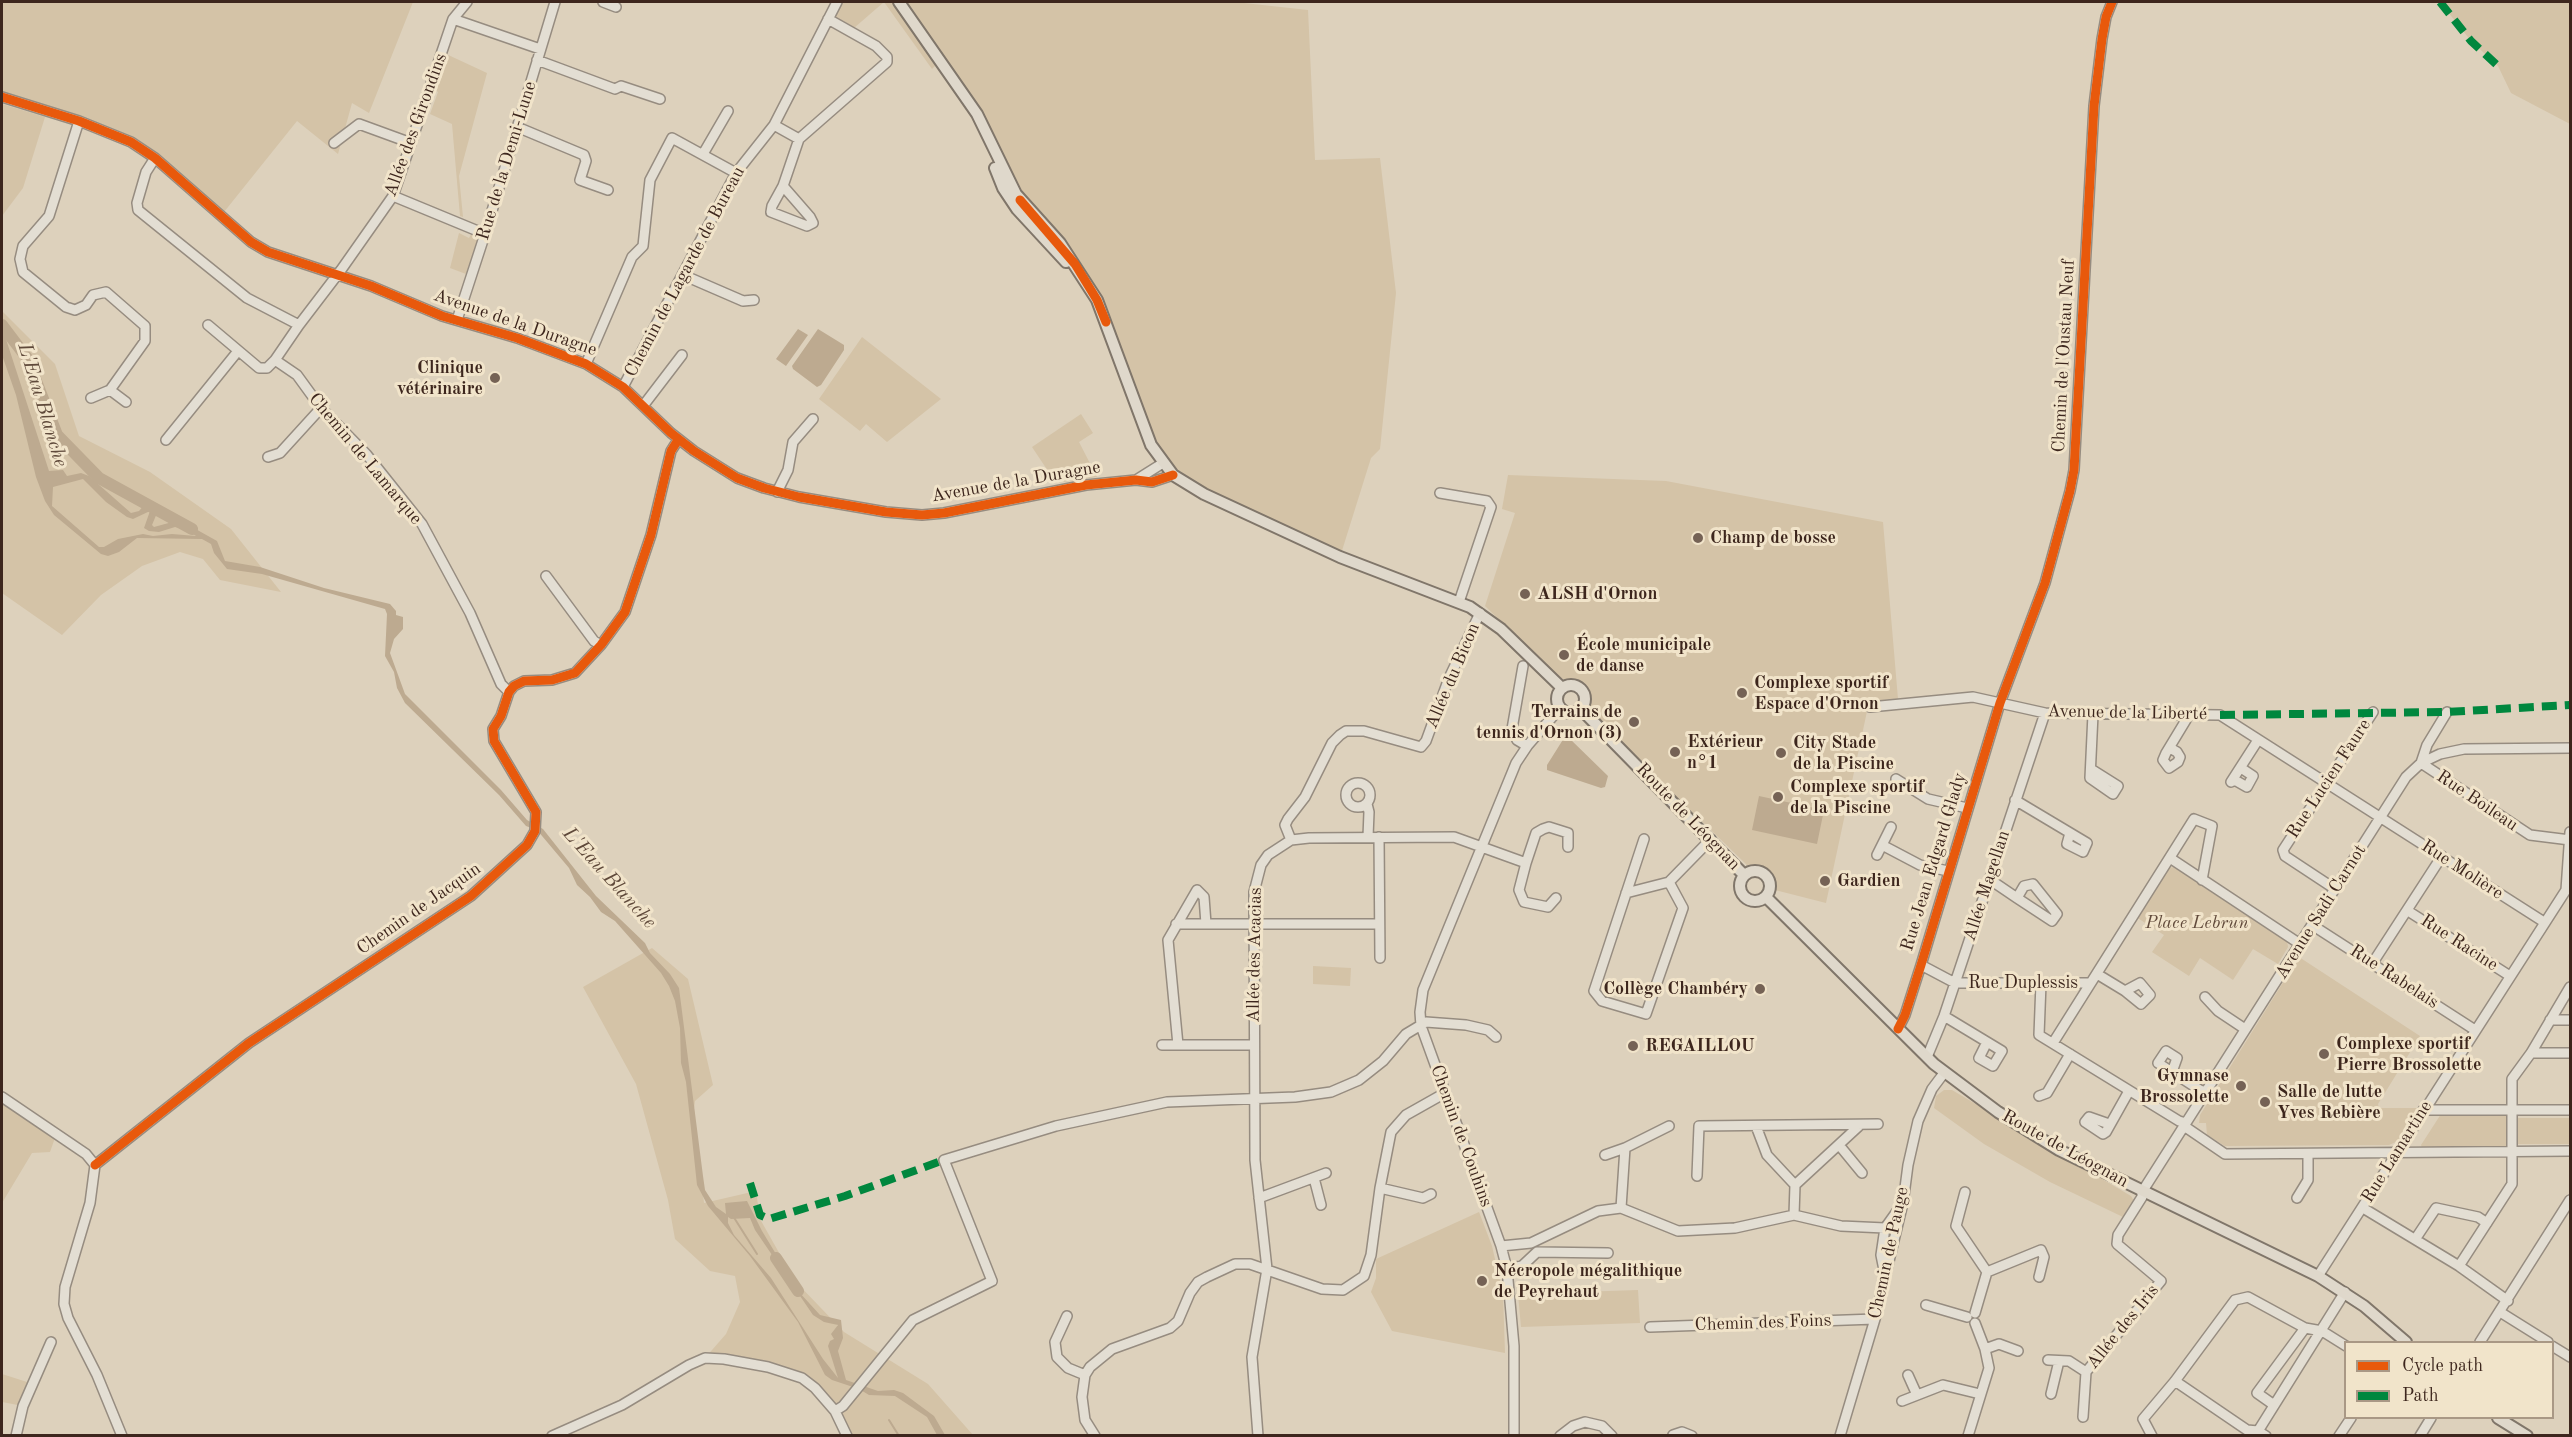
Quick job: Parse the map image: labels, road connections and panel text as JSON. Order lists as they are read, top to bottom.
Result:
{
  "streets": {
    "main road": ["Route de Léognan"],
    "street": [
      "Allée des Girondins",
      "Rue de la Demi-Lune",
      "Chemin de Lagarde de Bureau",
      "Avenue de la Duragne",
      "Chemin de l'Oustau Neuf",
      "Chemin de Lamarque",
      "Allée du Bicon",
      "Avenue de la Liberté",
      "Rue Lucien Faure",
      "Rue Boileau",
      "Rue Jean Edgard Glady",
      "Rue Molière",
      "Allée Magellan",
      "Chemin de Jacquin",
      "Avenue Sadi Carnot",
      "Rue Racine",
      "Allée des Acacias",
      "Rue Rabelais",
      "Rue Duplessis",
      "Chemin de Couhins",
      "Rue Lamartine",
      "Chemin de Pauge",
      "Chemin des Foins",
      "Allée des Iris"
    ]
  },
  "crossings": [
    ["Allée des Girondins", "Avenue de la Duragne"],
    ["Rue de la Demi-Lune", "Avenue de la Duragne"],
    ["Chemin de Lagarde de Bureau", "Avenue de la Duragne"],
    ["Chemin de l'Oustau Neuf", "Avenue de la Liberté"],
    ["Chemin de l'Oustau Neuf", "Rue Jean Edgard Glady"],
    ["Chemin de Lamarque", "Chemin de Jacquin"],
    ["Allée du Bicon", "Allée des Acacias"],
    ["Avenue de la Liberté", "Rue Jean Edgard Glady"],
    ["Avenue de la Liberté", "Rue Molière"],
    ["Avenue de la Liberté", "Allée Magellan"],
    ["Rue Lucien Faure", "Rue Molière"],
    ["Rue Lucien Faure", "Avenue Sadi Carnot"],
    ["Rue Boileau", "Avenue Sadi Carnot"],
    ["Rue Boileau", "Rue Lamartine"],
    ["Route de Léognan", "Rue Jean Edgard Glady"],
    ["Route de Léognan", "Allée Magellan"],
    ["Route de Léognan", "Avenue Sadi Carnot"],
    ["Route de Léognan", "Chemin de Couhins"],
    ["Route de Léognan", "Rue Lamartine"],
    ["Route de Léognan", "Chemin de Pauge"],
    ["Route de Léognan", "Allée des Iris"],
    ["Rue Molière", "Avenue Sadi Carnot"],
    ["Rue Molière", "Rue Lamartine"],
    ["Allée Magellan", "Rue Duplessis"],
    ["Avenue Sadi Carnot", "Rue Rabelais"],
    ["Avenue Sadi Carnot", "Allée des Iris"],
    ["Rue Racine", "Rue Lamartine"],
    ["Rue Rabelais", "Rue Lamartine"],
    ["Chemin de Pauge", "Chemin des Foins"]
  ],
  "water": ["L'Eau Blanche"],
  "parks": ["Place Lebrun"],
  "places": [
    "Clinique vétérinaire",
    "Champ de bosse",
    "ALSH d'Ornon",
    "École municipale de danse",
    "Complexe sportif Espace d'Ornon",
    "Terrains de tennis d'Ornon (3)",
    "Extérieur n°1",
    "City Stade de la Piscine",
    "Complexe sportif de la Piscine",
    "Gardien",
    "Collège Chambéry",
    "REGAILLOU",
    "Complexe sportif Pierre Brossolette",
    "Gymnase Brossolette",
    "Salle de lutte Yves Rebière",
    "Nécropole mégalithique de Peyrehaut"
  ],
  "legend": ["Cycle path", "Path"]
}
